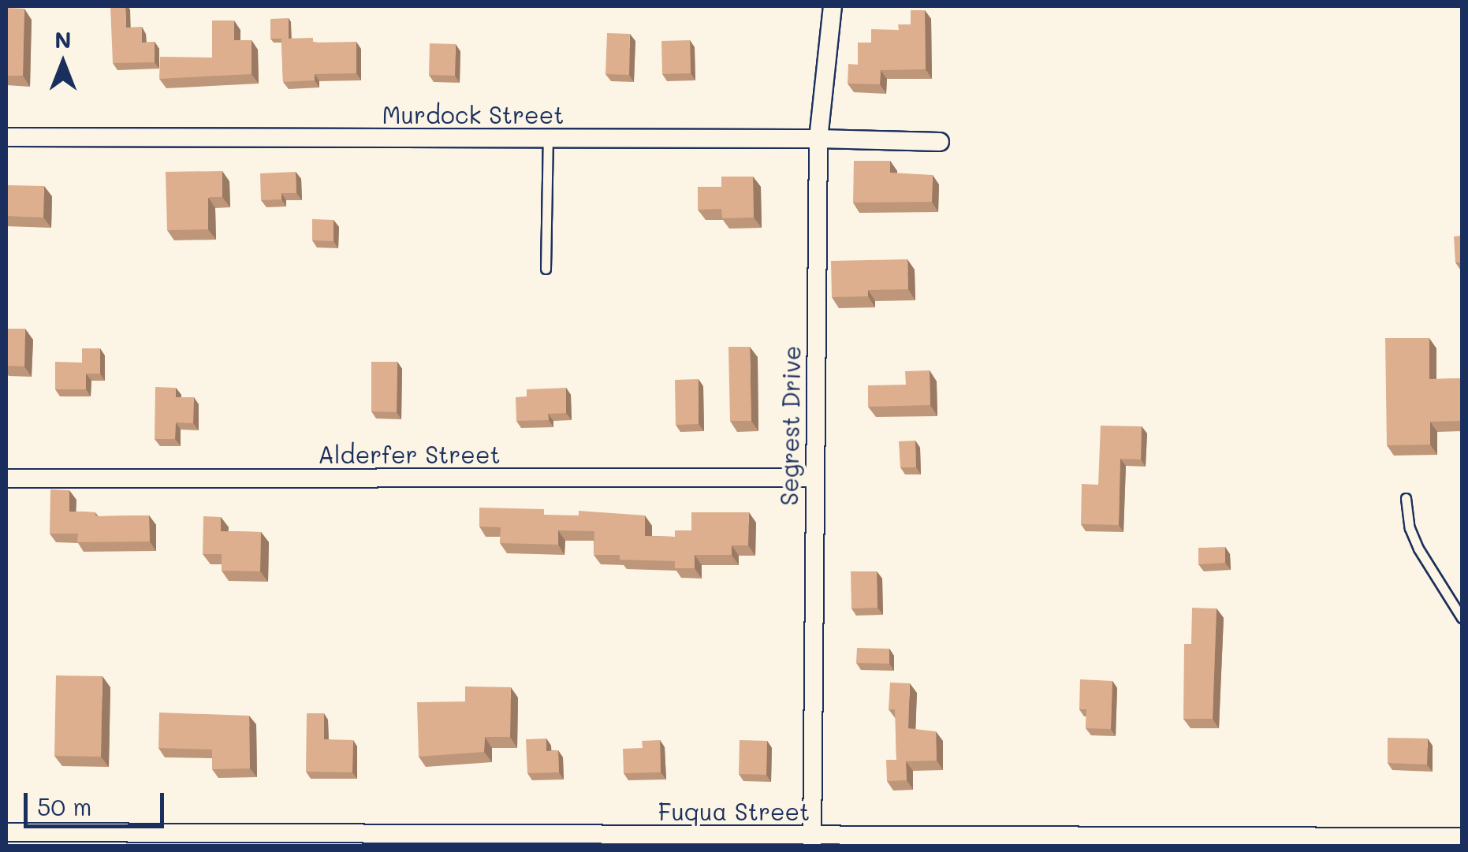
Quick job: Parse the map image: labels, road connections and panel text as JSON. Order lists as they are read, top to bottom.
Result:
{
  "streets": {
    "street": [
      "Murdock Street",
      "Segrest Drive",
      "Alderfer Street",
      "Fuqua Street"
    ]
  },
  "crossings": [
    ["Murdock Street", "Segrest Drive"],
    ["Segrest Drive", "Alderfer Street"],
    ["Segrest Drive", "Fuqua Street"]
  ],
  "scale_bar": "50 m",
  "north": "top"
}
